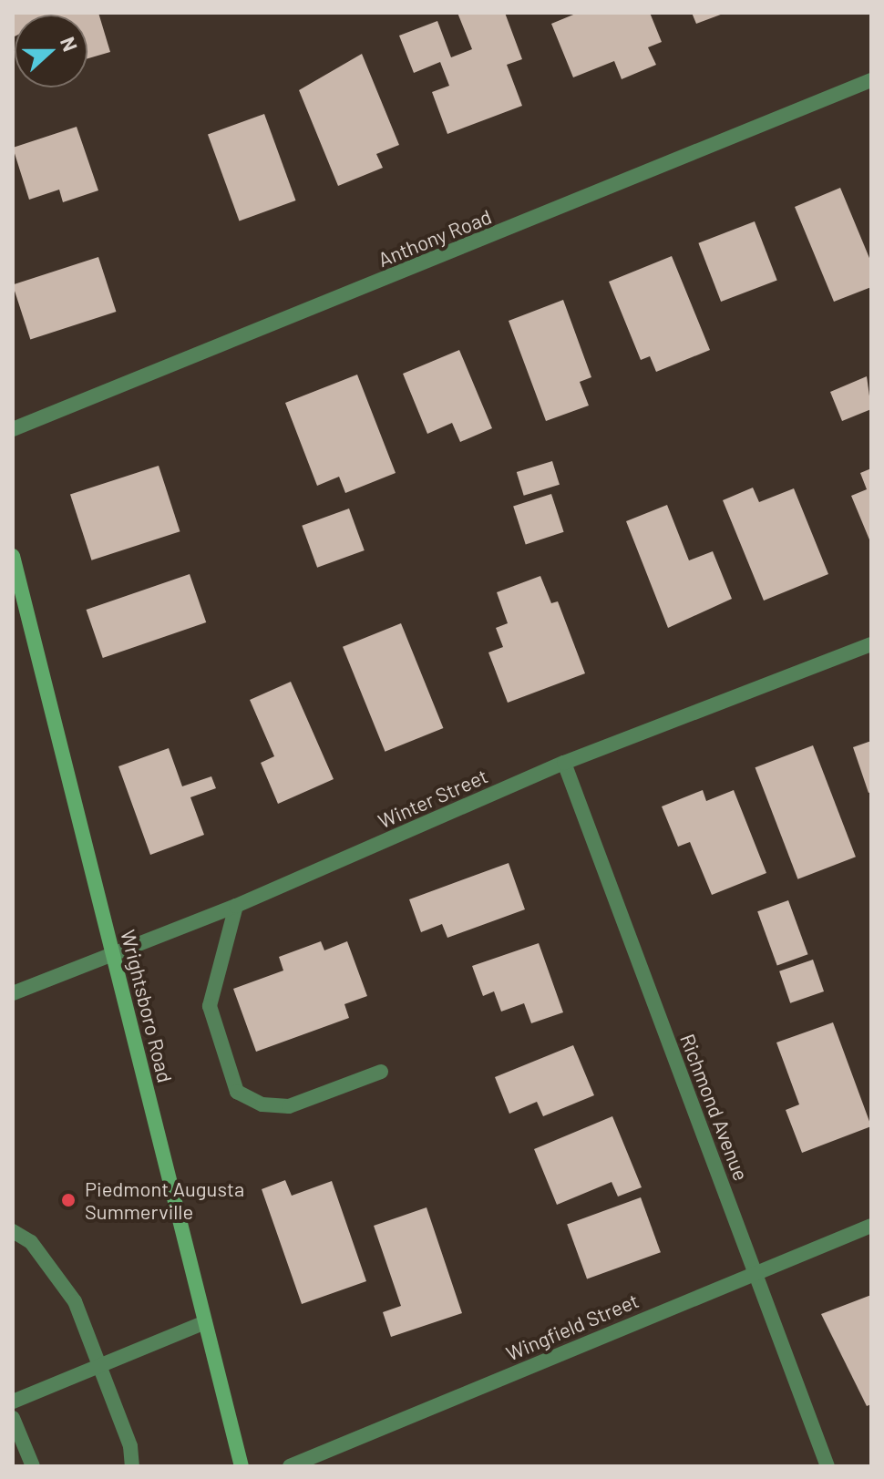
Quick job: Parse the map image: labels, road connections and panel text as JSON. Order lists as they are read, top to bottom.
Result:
{
  "streets": {
    "main road": ["Wrightsboro Road"],
    "street": [
      "Anthony Road",
      "Winter Street",
      "Richmond Avenue",
      "Wingfield Street"
    ]
  },
  "crossings": [
    ["Winter Street", "Wrightsboro Road"],
    ["Winter Street", "Richmond Avenue"],
    ["Richmond Avenue", "Wingfield Street"]
  ],
  "places": ["Piedmont Augusta Summerville"],
  "north": "right"
}
